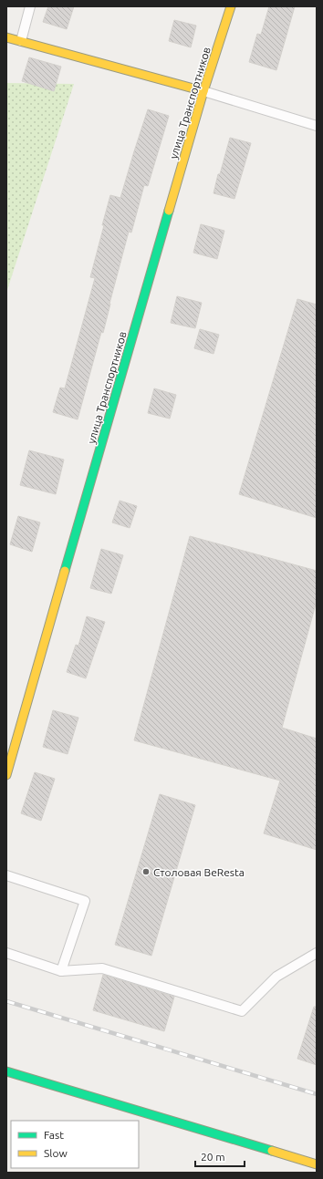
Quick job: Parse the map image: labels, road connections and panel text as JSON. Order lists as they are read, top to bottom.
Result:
{
  "streets": {
    "street": ["улица Транспортников"]
  },
  "places": ["Столовая BeResta"],
  "legend": ["Fast", "Slow"],
  "scale_bar": "20 m"
}
